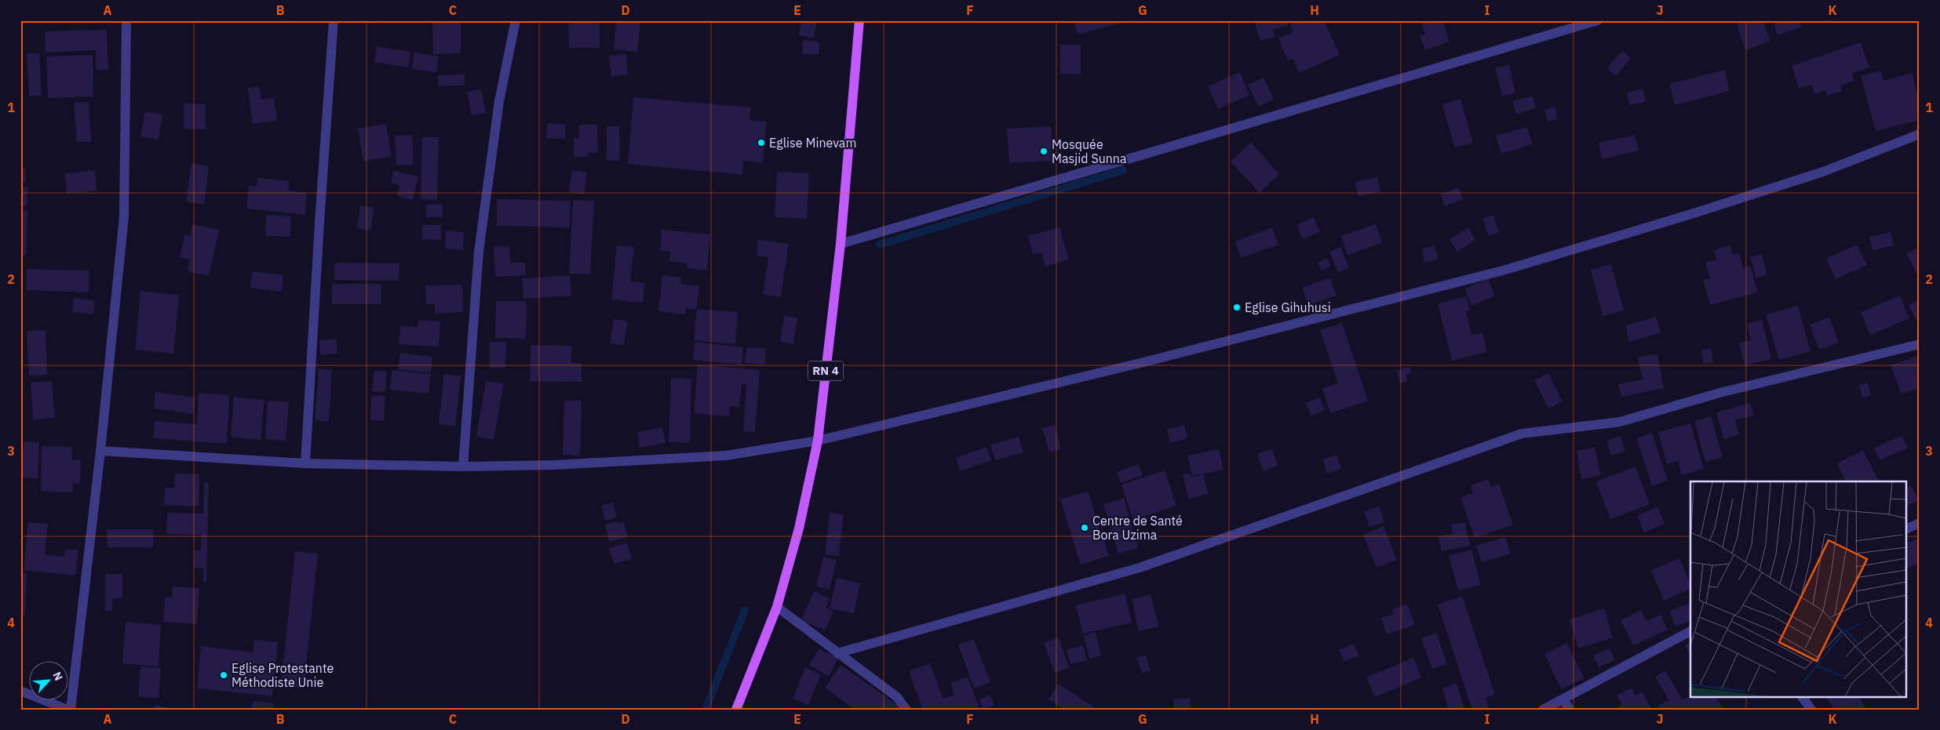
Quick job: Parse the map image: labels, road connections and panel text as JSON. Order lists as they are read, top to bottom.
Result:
{
  "streets": {
    "main road": ["RN 4"]
  },
  "places": [
    "Eglise Minevam",
    "Mosquée Masjid Sunna",
    "Eglise Gihuhusi",
    "Centre de Santé Bora Uzima",
    "Eglise Protestante Méthodiste Unie"
  ],
  "north": "top right",
  "grid": {
    "columns": [
      "A",
      "B",
      "C",
      "D",
      "E",
      "F",
      "G",
      "H",
      "I",
      "J",
      "K"
    ],
    "rows": [
      "1",
      "2",
      "3",
      "4"
    ]
  }
}
